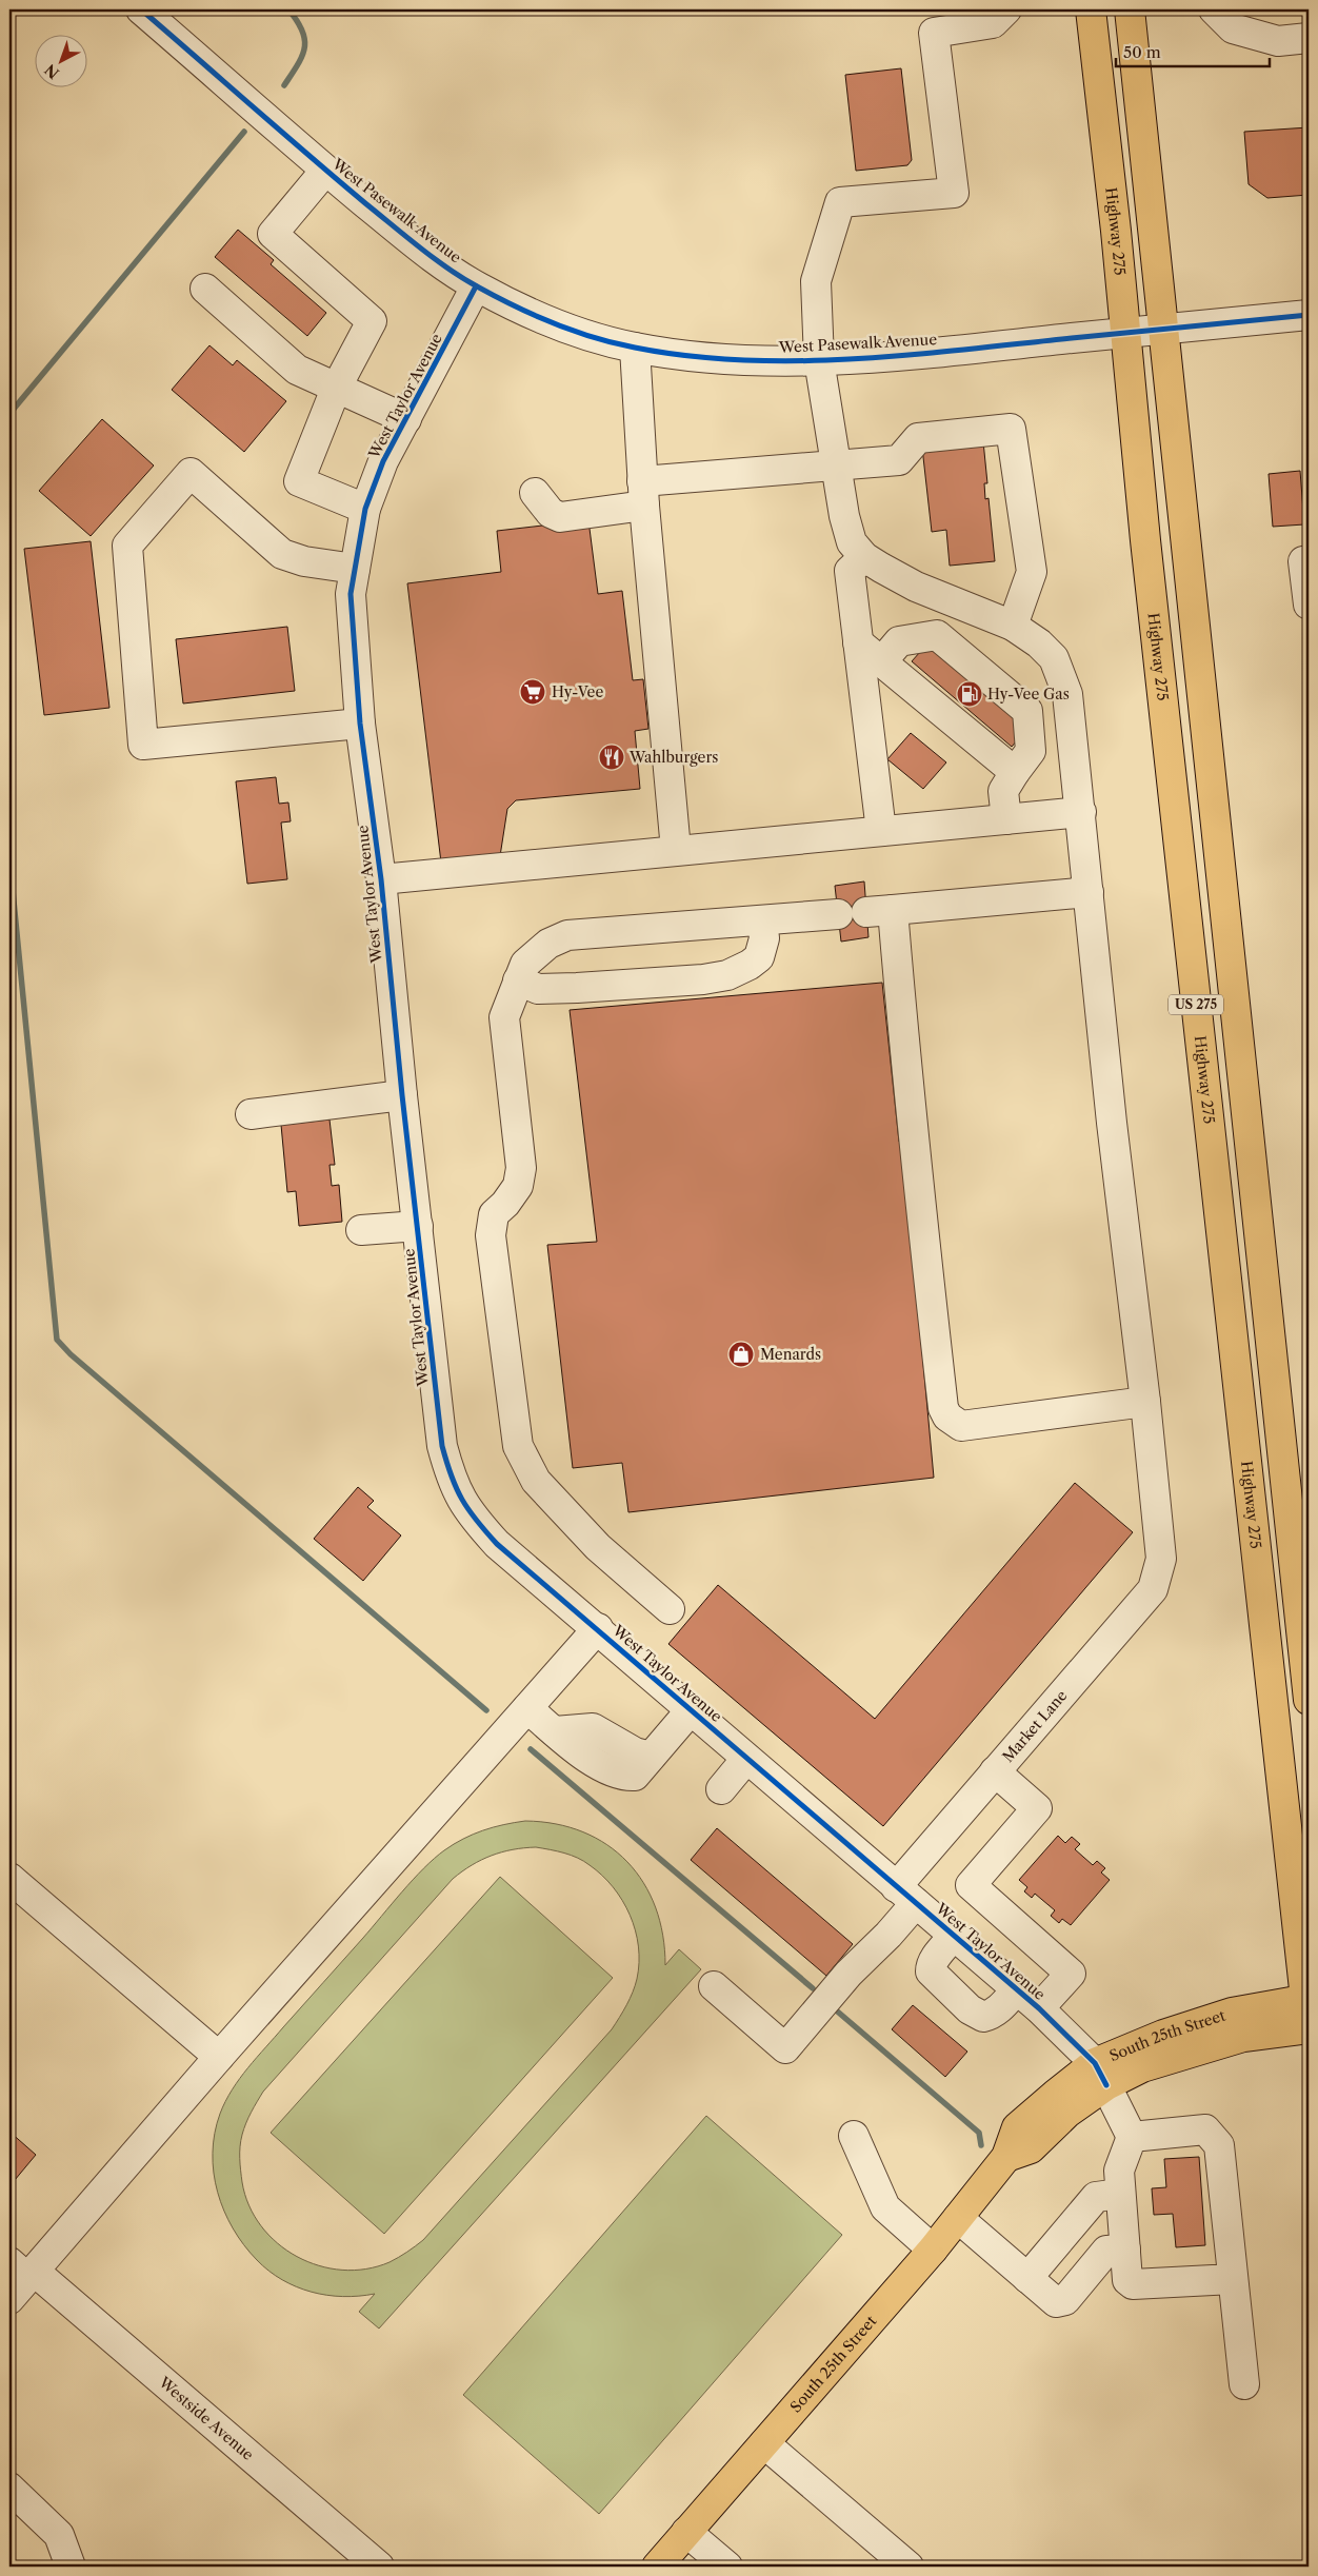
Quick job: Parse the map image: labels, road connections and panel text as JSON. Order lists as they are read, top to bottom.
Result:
{
  "streets": {
    "main road": ["Highway 275", "US 275", "South 25th Street"],
    "street": [
      "West Pasewalk Avenue",
      "West Taylor Avenue",
      "Market Lane",
      "Westside Avenue"
    ]
  },
  "crossings": [
    ["West Pasewalk Avenue", "Highway 275"],
    ["West Pasewalk Avenue", "West Taylor Avenue"],
    ["West Pasewalk Avenue", "US 275"],
    ["Highway 275", "South 25th Street"],
    ["West Taylor Avenue", "Market Lane"],
    ["West Taylor Avenue", "South 25th Street"]
  ],
  "places": {
    "supermarket": ["Hy-Vee"],
    "fuel station": ["Hy-Vee Gas"],
    "restaurant": ["Wahlburgers"],
    "shop": ["Menards"]
  },
  "scale_bar": "50 m",
  "north": "bottom left"
}
